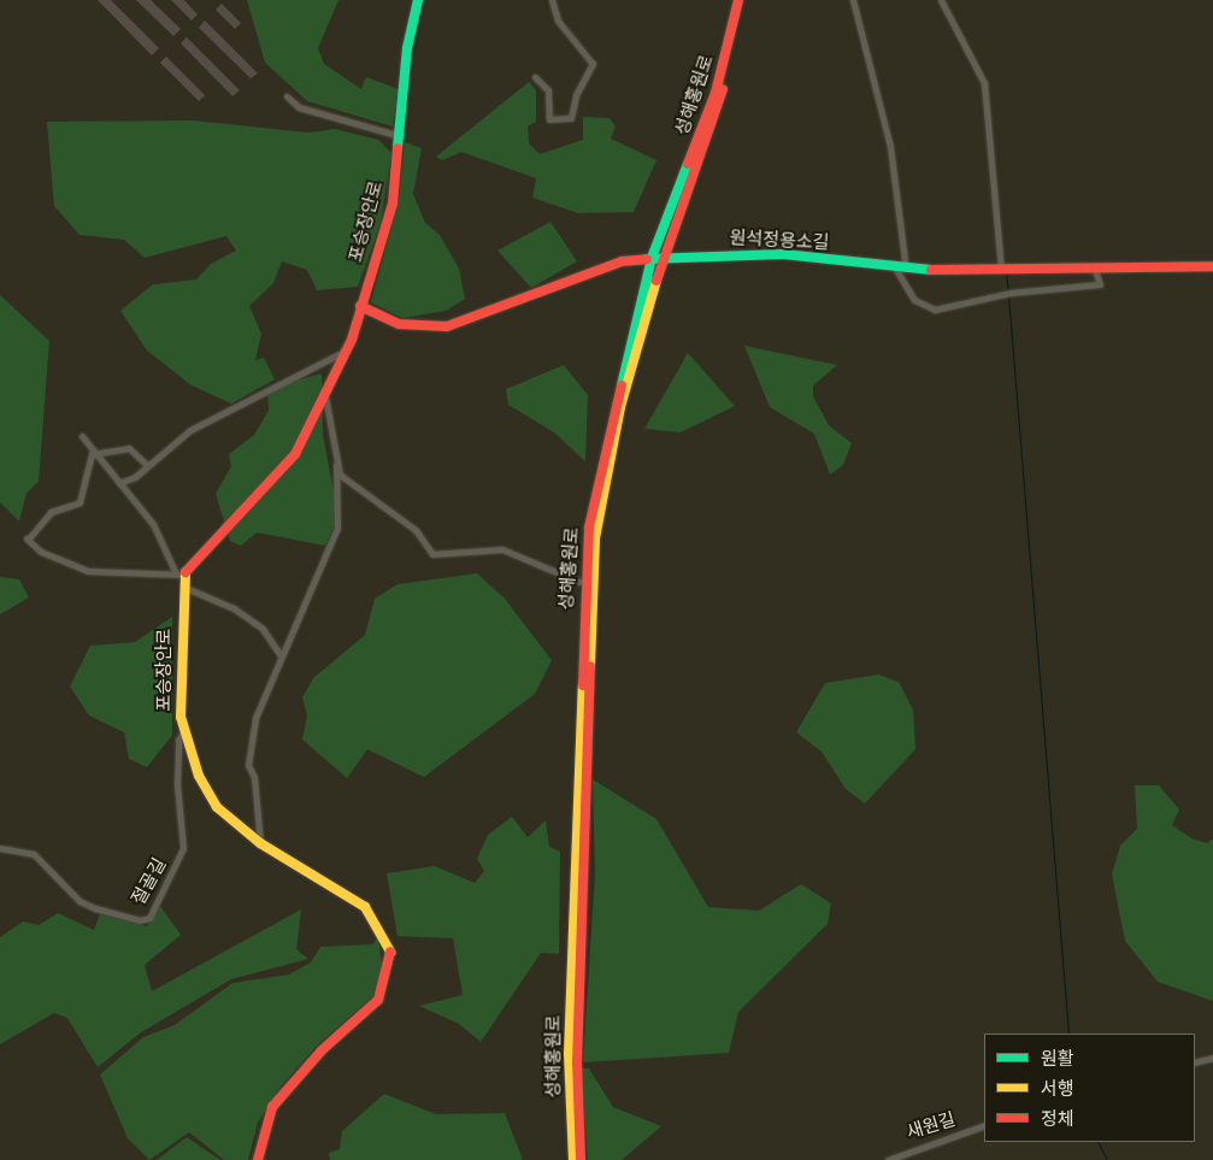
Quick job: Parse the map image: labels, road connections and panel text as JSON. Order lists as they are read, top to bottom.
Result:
{
  "streets": {
    "main road": ["성해홍원로", "포승장안로", "원석정용소길"],
    "street": ["절골길", "새원길"]
  },
  "crossings": [
    ["성해홍원로", "원석정용소길"],
    ["포승장안로", "원석정용소길"],
    ["포승장안로", "절골길"]
  ],
  "legend": ["원활", "서행", "정체"]
}
